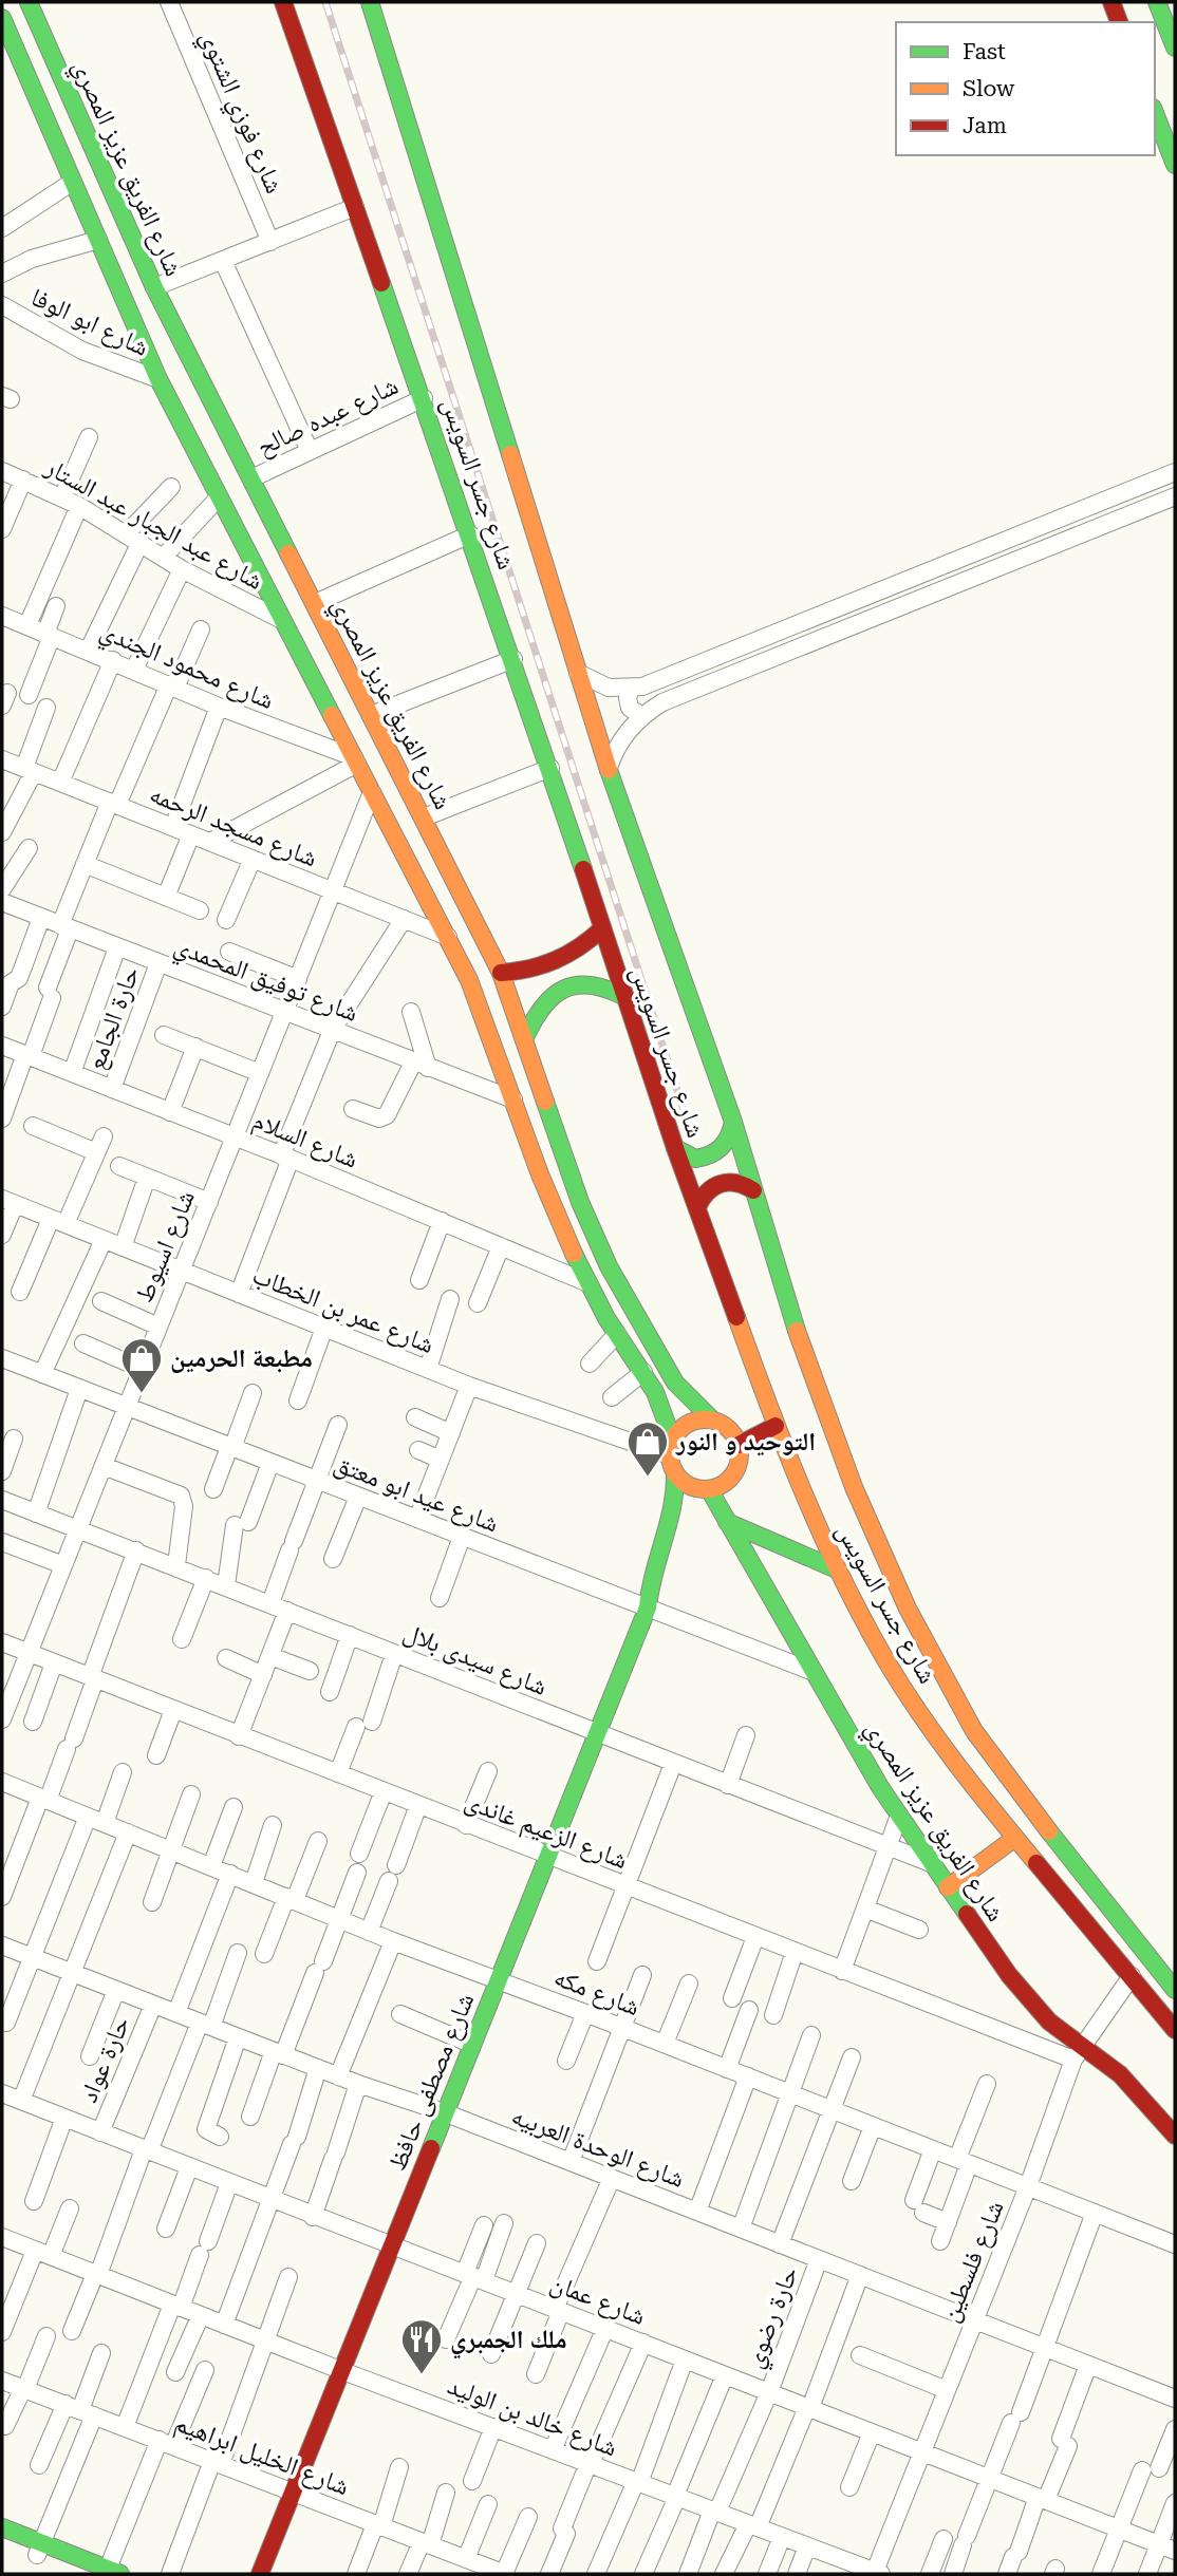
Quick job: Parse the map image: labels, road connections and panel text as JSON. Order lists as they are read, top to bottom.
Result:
{
  "streets": {
    "street": [
      "شارع فوزي الشتوي",
      "شارع الفريق عزيز المصري",
      "شارع ابو الوفا",
      "شارع عبده صالح",
      "شارع جسر السويس",
      "شارع عبد الجبار عبد الستار",
      "شارع محمود الجندي",
      "شارع مسجد الرحمه",
      "شارع توفيق المحمدي",
      "حارة الجامع",
      "شارع السلام",
      "شارع اسيوط",
      "شارع عمر بن الخطاب",
      "شارع عيد ابو معتق",
      "شارع سيدى بلال",
      "شارع الزعيم غاندى",
      "شارع مكه",
      "حارة عواد",
      "شارع مصطفى حافظ",
      "شارع الوحدة العربيه",
      "شارع فلسطين",
      "شارع عمان",
      "حارة رضوي",
      "شارع خالد بن الوليد",
      "شارع الخليل ابراهيم"
    ]
  },
  "crossings": [
    ["شارع الفريق عزيز المصري", "شارع ابو الوفا"],
    ["شارع الفريق عزيز المصري", "شارع عبده صالح"],
    ["شارع الفريق عزيز المصري", "شارع عبد الجبار عبد الستار"],
    ["شارع الفريق عزيز المصري", "شارع محمود الجندي"],
    ["شارع الفريق عزيز المصري", "شارع مسجد الرحمه"],
    ["شارع الفريق عزيز المصري", "شارع توفيق المحمدي"],
    ["شارع الفريق عزيز المصري", "شارع السلام"],
    ["شارع الفريق عزيز المصري", "شارع اسيوط"],
    ["شارع الفريق عزيز المصري", "شارع عمر بن الخطاب"],
    ["شارع الفريق عزيز المصري", "شارع عيد ابو معتق"],
    ["شارع الفريق عزيز المصري", "شارع سيدى بلال"],
    ["شارع الفريق عزيز المصري", "شارع الزعيم غاندى"],
    ["شارع الفريق عزيز المصري", "شارع مصطفى حافظ"],
    ["شارع الفريق عزيز المصري", "شارع فلسطين"],
    ["شارع عبده صالح", "شارع جسر السويس"],
    ["شارع جسر السويس", "شارع فلسطين"],
    ["شارع مسجد الرحمه", "شارع اسيوط"],
    ["شارع توفيق المحمدي", "حارة الجامع"],
    ["شارع توفيق المحمدي", "شارع اسيوط"],
    ["حارة الجامع", "شارع السلام"],
    ["شارع السلام", "شارع اسيوط"],
    ["شارع اسيوط", "شارع عمر بن الخطاب"],
    ["شارع اسيوط", "شارع عيد ابو معتق"],
    ["شارع اسيوط", "شارع سيدى بلال"],
    ["شارع اسيوط", "شارع الزعيم غاندى"],
    ["شارع عمر بن الخطاب", "شارع مصطفى حافظ"],
    ["شارع عيد ابو معتق", "شارع مصطفى حافظ"],
    ["شارع سيدى بلال", "شارع مصطفى حافظ"],
    ["شارع الزعيم غاندى", "شارع مصطفى حافظ"],
    ["شارع الزعيم غاندى", "شارع فلسطين"],
    ["شارع مكه", "شارع مصطفى حافظ"],
    ["شارع مكه", "شارع فلسطين"],
    ["حارة عواد", "شارع الوحدة العربيه"],
    ["حارة عواد", "شارع عمان"],
    ["شارع مصطفى حافظ", "شارع الوحدة العربيه"],
    ["شارع مصطفى حافظ", "شارع عمان"],
    ["شارع مصطفى حافظ", "شارع خالد بن الوليد"],
    ["شارع مصطفى حافظ", "شارع الخليل ابراهيم"],
    ["شارع الوحدة العربيه", "شارع فلسطين"],
    ["شارع الوحدة العربيه", "حارة رضوي"],
    ["شارع فلسطين", "شارع عمان"],
    ["شارع فلسطين", "شارع خالد بن الوليد"],
    ["شارع عمان", "حارة رضوي"],
    ["حارة رضوي", "شارع خالد بن الوليد"]
  ],
  "places": {
    "shop": ["مطبعة الحرمين", "التوحيد و النور"],
    "restaurant": ["ملك الجمبري"]
  },
  "legend": ["Fast", "Slow", "Jam"]
}
